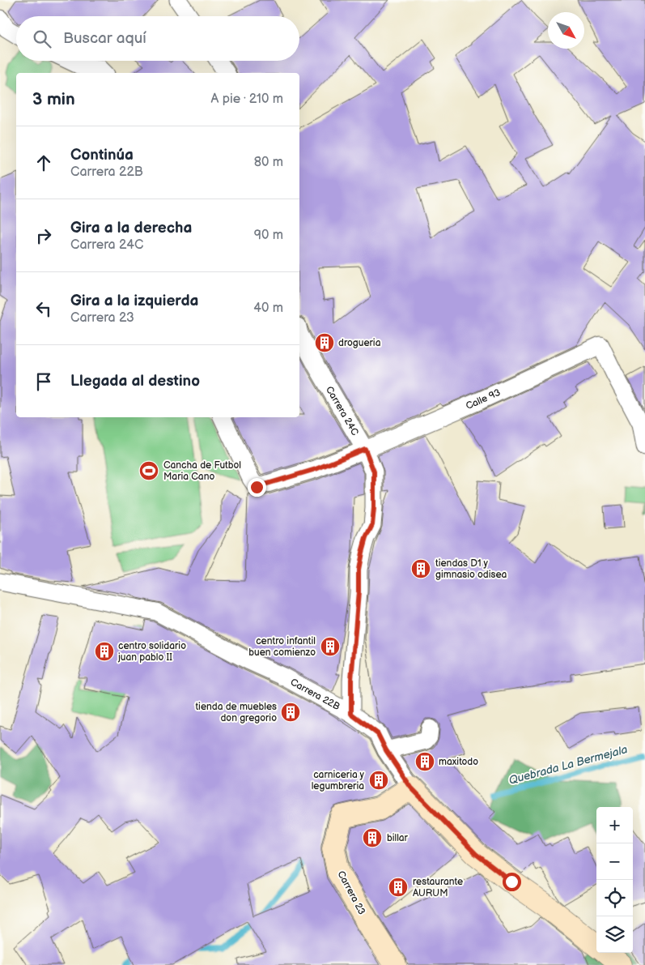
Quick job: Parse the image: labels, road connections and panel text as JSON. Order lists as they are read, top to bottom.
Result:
{
  "streets": {
    "street": [
      "Calle 93",
      "Carrera 24C",
      "Carrera 22B",
      "Carrera 23"
    ]
  },
  "crossings": [
    ["Calle 93", "Carrera 24C"],
    ["Carrera 24C", "Carrera 22B"],
    ["Carrera 22B", "Carrera 23"]
  ],
  "water": ["Quebrada La Bermejala"],
  "places": {
    "building": [
      "drogueria",
      "tiendas D1 y gimnasio odisea",
      "centro infantil buen comienzo",
      "centro solidario juan pablo II",
      "tienda de muebles don gregorio",
      "maxitodo",
      "carniceria y legumbreria",
      "billar",
      "restaurante AURUM"
    ],
    "sports": ["Cancha de Futbol Maria Cano"]
  },
  "north": "bottom right",
  "page": {
    "search": "Buscar aquí",
    "heading": ["3 min", "A pie · 210 m"],
    "list": [
      ["Continúa", "Carrera 22B", "80 m"],
      ["Gira a la derecha", "Carrera 24C", "90 m"],
      ["Gira a la izquierda", "Carrera 23", "40 m"],
      "Llegada al destino"
    ],
    "map_buttons": ["+", "−"]
  }
}
